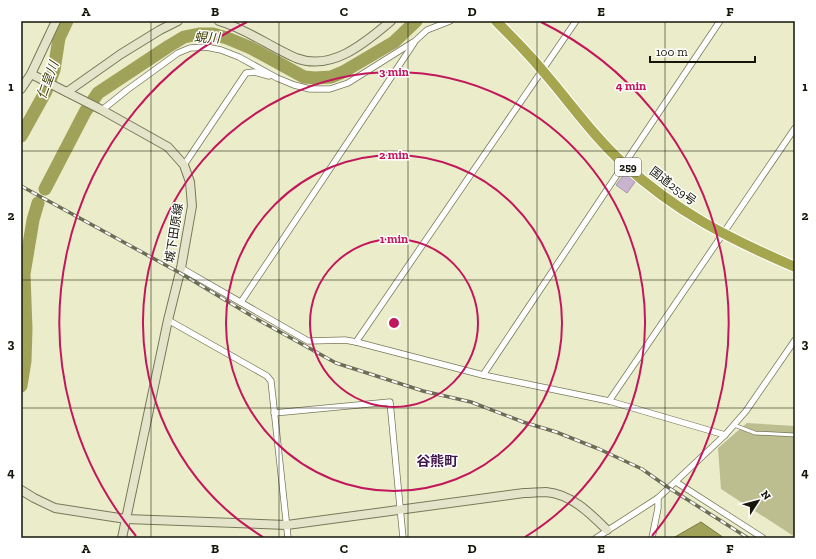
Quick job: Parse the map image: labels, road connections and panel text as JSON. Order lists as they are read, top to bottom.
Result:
{
  "streets": {
    "highway": ["259", "国道259号"],
    "street": ["城下田原線"]
  },
  "districts": ["谷熊町"],
  "water": ["蜆川", "仁皇川"],
  "scale_bar": "100 m",
  "north": "top right",
  "grid": {
    "columns": [
      "A",
      "B",
      "C",
      "D",
      "E",
      "F"
    ],
    "rows": [
      "1",
      "2",
      "3",
      "4"
    ]
  },
  "rings": [
    "3 min",
    "4 min",
    "2 min",
    "1 min"
  ]
}
